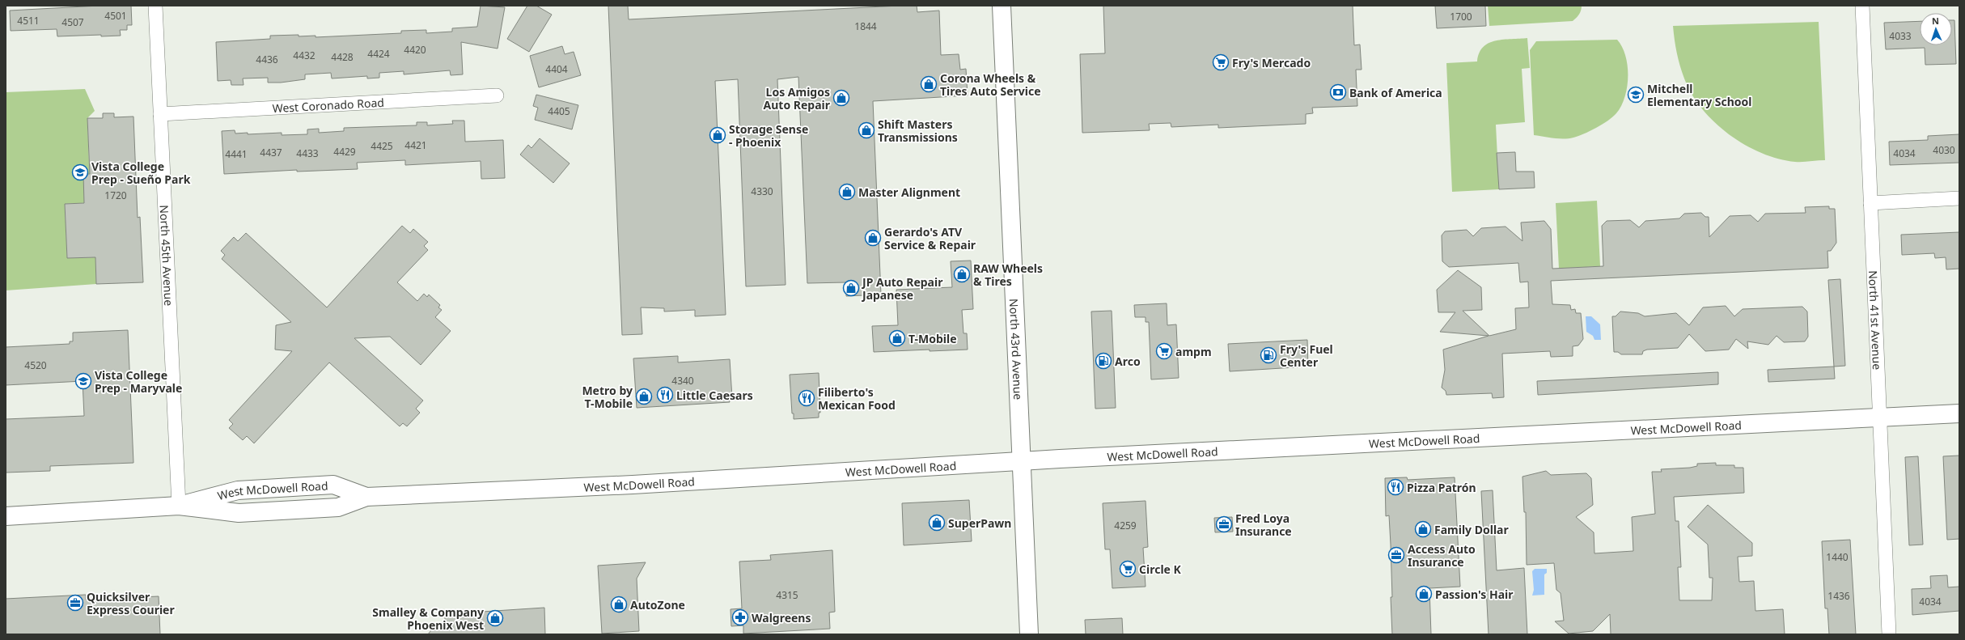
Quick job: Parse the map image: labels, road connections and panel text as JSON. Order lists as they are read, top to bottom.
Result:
{
  "streets": {
    "main road": ["North 43rd Avenue", "West McDowell Road"],
    "street": ["West Coronado Road", "North 45th Avenue", "North 41st Avenue"]
  },
  "crossings": [
    ["West Coronado Road", "North 45th Avenue"],
    ["North 45th Avenue", "West McDowell Road"],
    ["North 41st Avenue", "West McDowell Road"],
    ["North 43rd Avenue", "West McDowell Road"]
  ],
  "places": {
    "supermarket": ["Fry's Mercado", "ampm", "Circle K"],
    "shop": [
      "Corona Wheels & Tires Auto Service",
      "Los Amigos Auto Repair",
      "Shift Masters Transmissions",
      "Storage Sense - Phoenix",
      "Master Alignment",
      "Gerardo's ATV Service & Repair",
      "RAW Wheels & Tires",
      "JP Auto Repair Japanese",
      "T-Mobile",
      "Metro by T-Mobile",
      "SuperPawn",
      "Family Dollar",
      "Passion's Hair",
      "AutoZone",
      "Smalley & Company Phoenix West"
    ],
    "bank": ["Bank of America"],
    "school or university": ["Mitchell Elementary School", "Vista College Prep - Sueño Park", "Vista College Prep - Maryvale"],
    "fuel station": ["Fry's Fuel Center", "Arco"],
    "restaurant": ["Little Caesars", "Filiberto's Mexican Food", "Pizza Patrón"],
    "office": ["Fred Loya Insurance", "Access Auto Insurance", "Quicksilver Express Courier"],
    "pharmacy": ["Walgreens"]
  },
  "house_numbers": [
    "4501",
    "1700",
    "4511",
    "4507",
    "1844",
    "4033",
    "4420",
    "4424",
    "4432",
    "4428",
    "4436",
    "4404",
    "4405",
    "4421",
    "4425",
    "4030",
    "4429",
    "4437",
    "4433",
    "4034",
    "4441",
    "4330",
    "1720",
    "4520",
    "4340",
    "4259",
    "1440",
    "4315",
    "1436",
    "4034"
  ],
  "north": "top"
}
